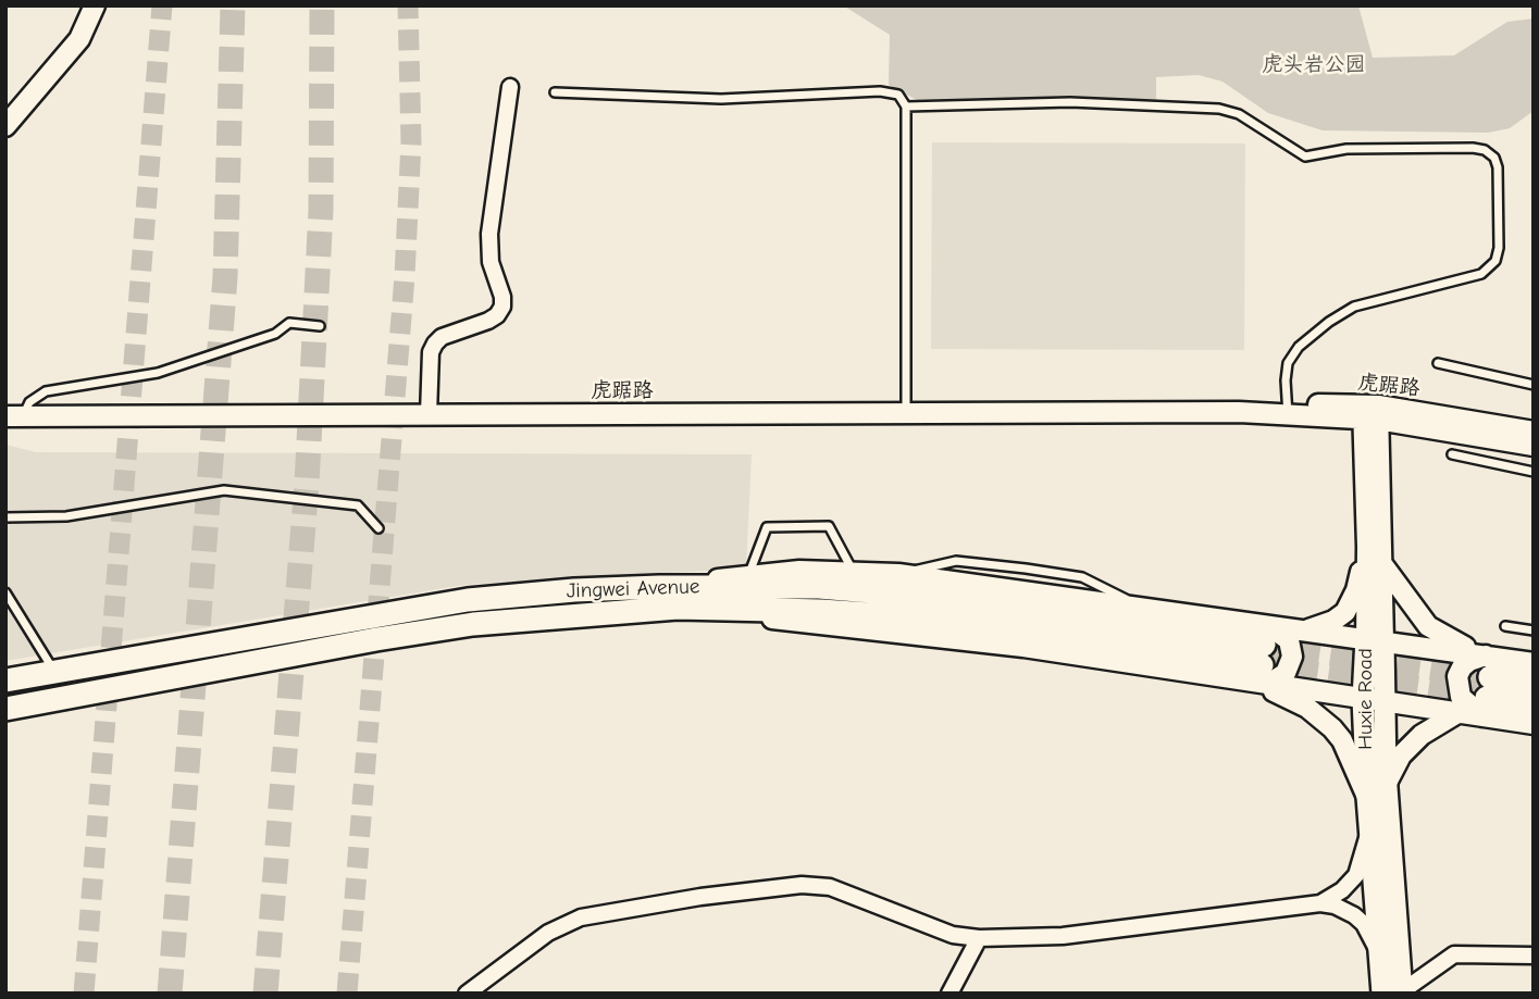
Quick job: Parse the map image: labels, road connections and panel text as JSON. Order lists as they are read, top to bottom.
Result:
{
  "streets": {
    "main road": ["Jingwei Avenue", "Huxie Road"],
    "street": ["虎踞路"]
  },
  "crossings": [
    ["虎踞路", "Huxie Road"]
  ],
  "parks": ["虎头岩公园"]
}
